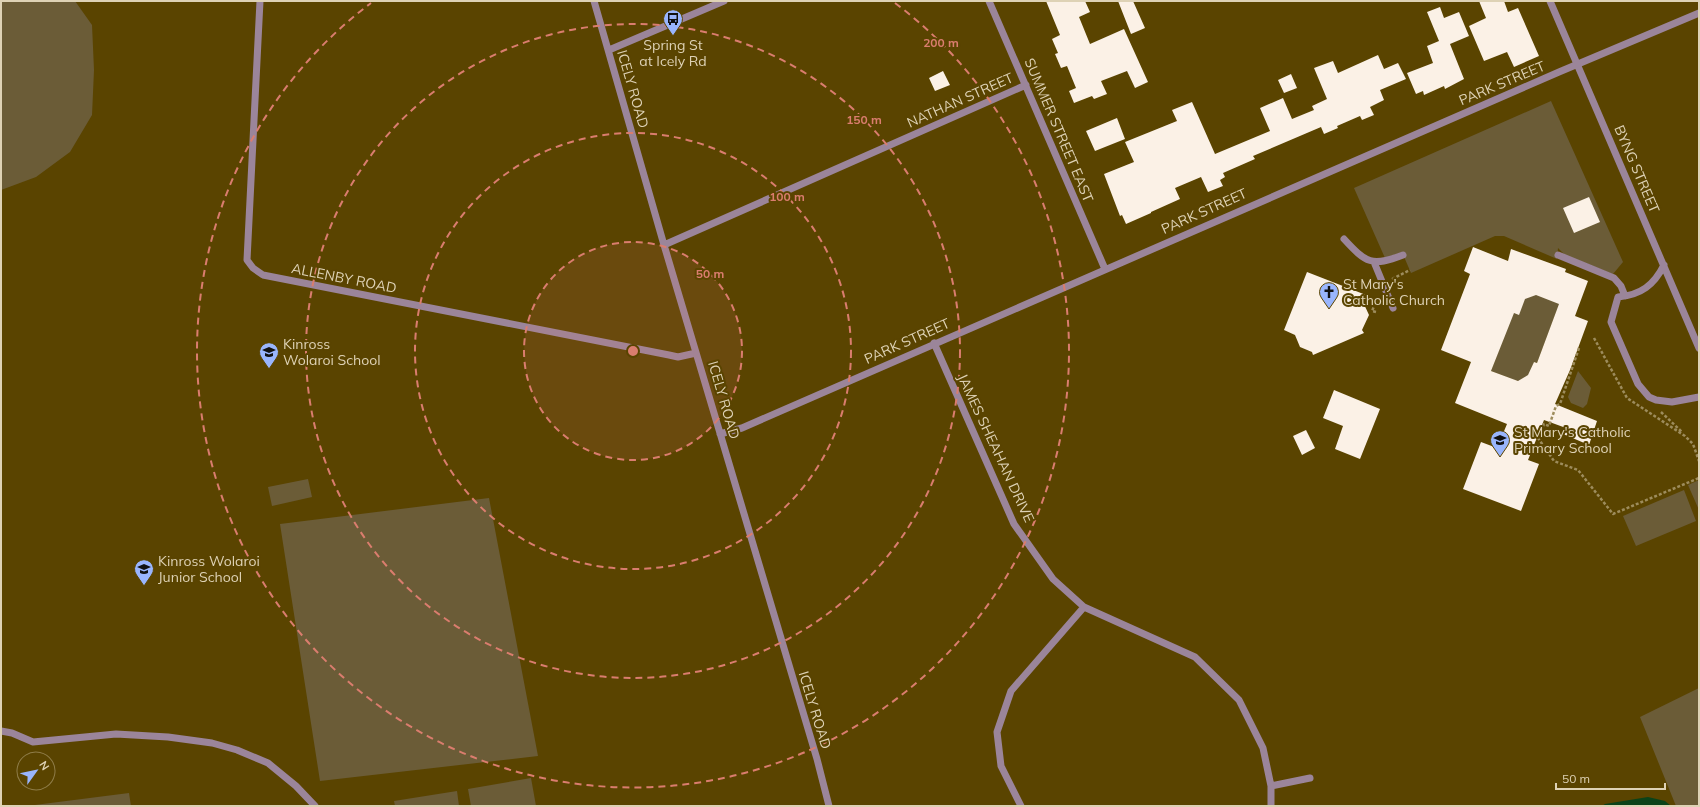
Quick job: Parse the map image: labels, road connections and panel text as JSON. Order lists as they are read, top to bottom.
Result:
{
  "streets": {
    "street": [
      "PARK STREET",
      "ICELY ROAD",
      "NATHAN STREET",
      "SUMMER STREET EAST",
      "BYNG STREET",
      "ALLENBY ROAD",
      "JAMES SHEAHAN DRIVE"
    ]
  },
  "crossings": [
    ["PARK STREET", "ICELY ROAD"],
    ["PARK STREET", "SUMMER STREET EAST"],
    ["PARK STREET", "BYNG STREET"],
    ["PARK STREET", "JAMES SHEAHAN DRIVE"],
    ["ICELY ROAD", "NATHAN STREET"],
    ["ICELY ROAD", "ALLENBY ROAD"],
    ["NATHAN STREET", "SUMMER STREET EAST"]
  ],
  "places": {
    "bus stop": ["Spring St at Icely Rd"],
    "church": ["St Mary's Catholic Church"],
    "school or university": ["Kinross Wolaroi School", "St Mary's Catholic Primary School", "Kinross Wolaroi Junior School"]
  },
  "scale_bar": "50 m",
  "north": "top right",
  "rings": [
    "200 m",
    "150 m",
    "100 m",
    "50 m"
  ]
}
